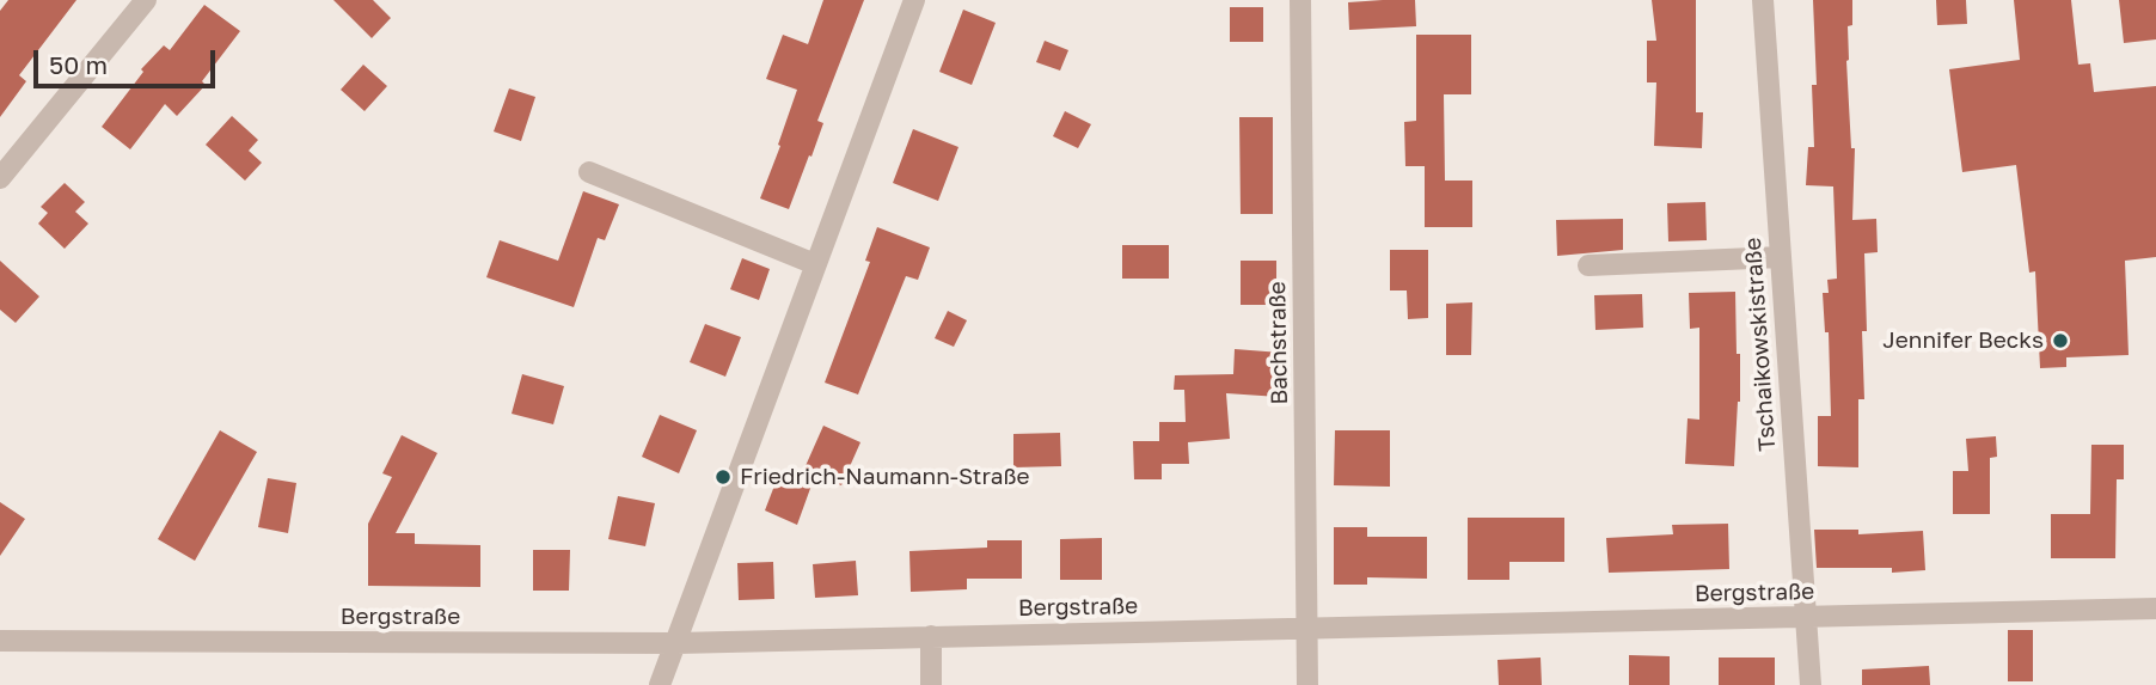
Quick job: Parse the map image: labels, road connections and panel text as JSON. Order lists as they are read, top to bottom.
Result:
{
  "streets": {
    "street": ["Bachstraße", "Tschaikowskistraße", "Bergstraße"]
  },
  "crossings": [
    ["Bachstraße", "Bergstraße"],
    ["Tschaikowskistraße", "Bergstraße"]
  ],
  "places": ["Jennifer Becks", "Friedrich-Naumann-Straße"],
  "scale_bar": "50 m"
}
